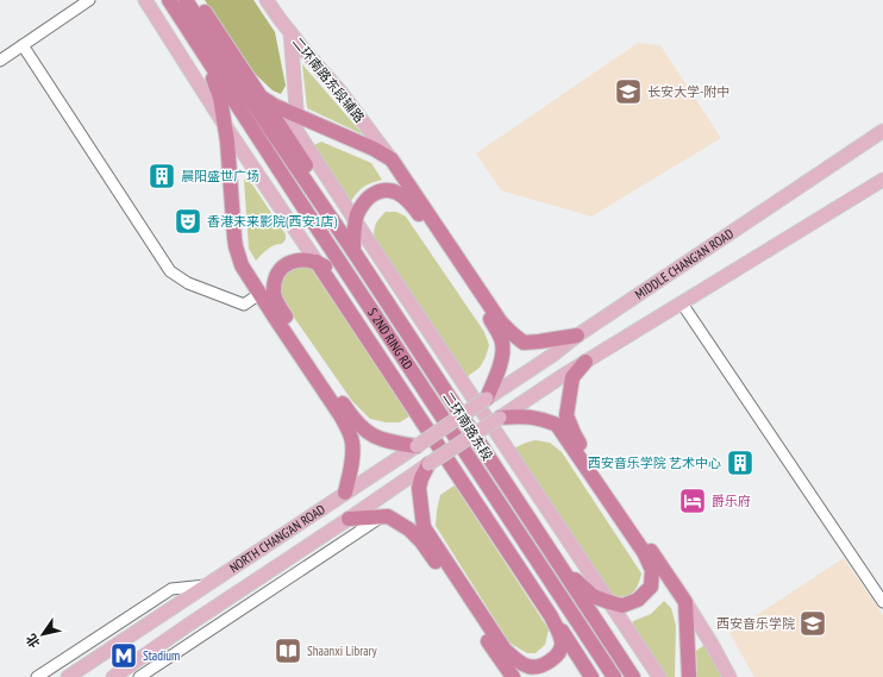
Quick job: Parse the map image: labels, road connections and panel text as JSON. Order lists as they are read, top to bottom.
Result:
{
  "streets": {
    "highway": ["S 2ND RING RD", "二环南路东段"],
    "main road": ["二环南路东段辅路", "MIDDLE CHANG'AN ROAD", "NORTH CHANG'AN ROAD"]
  },
  "crossings": [
    ["MIDDLE CHANG'AN ROAD", "NORTH CHANG'AN ROAD"]
  ],
  "places": {
    "school or university": ["长安大学-附中", "西安音乐学院"],
    "building": ["晨阳盛世广场", "西安音乐学院 艺术中心"],
    "theatre": ["香港未来影院(西安1店)"],
    "hotel": ["爵乐府"],
    "library": ["Shaanxi Library"],
    "metro station": ["Stadium"]
  },
  "north": "bottom left"
}
